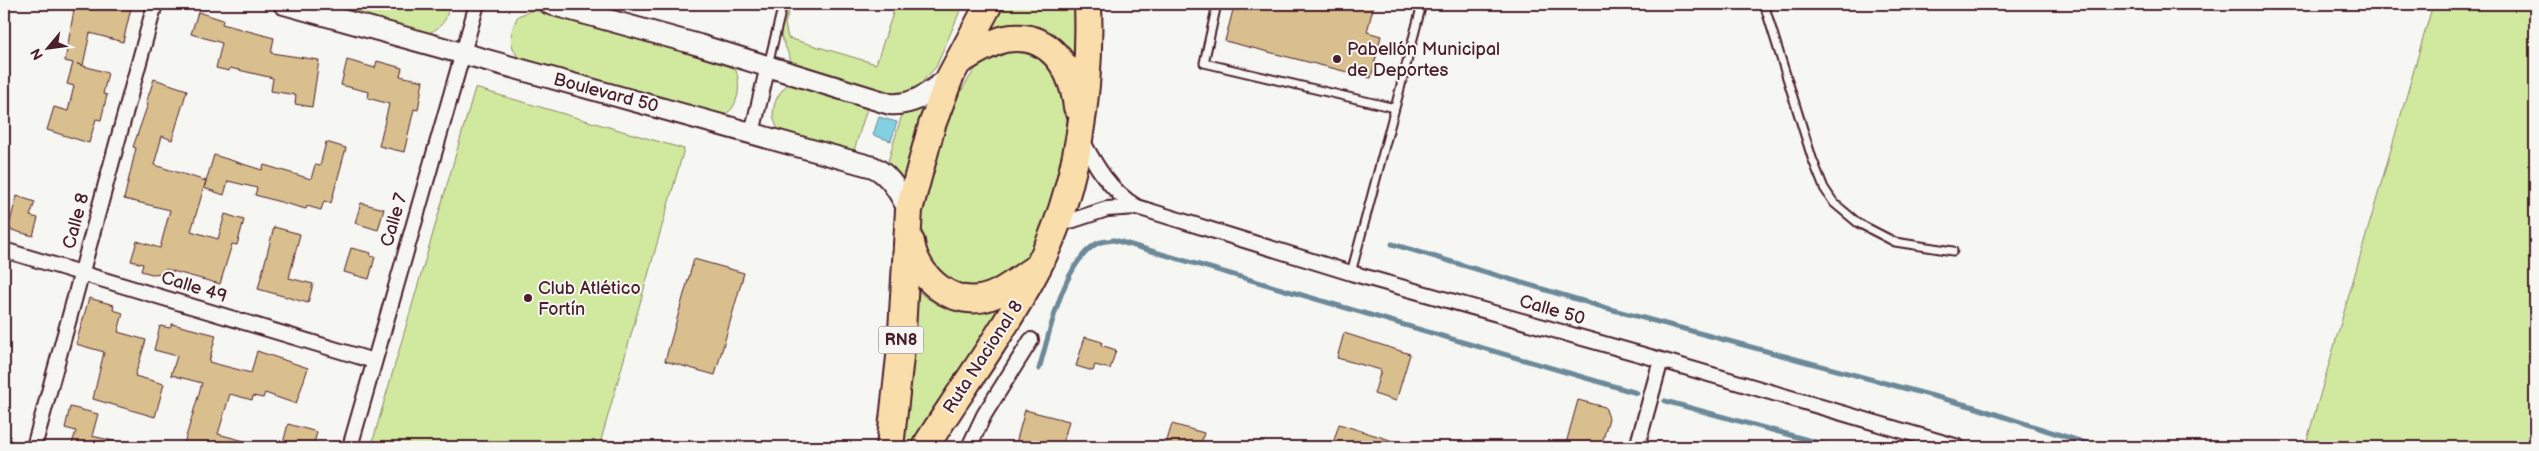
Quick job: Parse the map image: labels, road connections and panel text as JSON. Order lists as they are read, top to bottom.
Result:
{
  "streets": {
    "highway": ["RN8", "Ruta Nacional 8"],
    "main road": ["Boulevard 50"],
    "street": [
      "Calle 7",
      "Calle 8",
      "Calle 49",
      "Calle 50"
    ]
  },
  "crossings": [
    ["Boulevard 50", "Calle 7"],
    ["Boulevard 50", "Ruta Nacional 8"],
    ["Calle 7", "Calle 49"],
    ["Calle 8", "Calle 49"],
    ["Calle 50", "Ruta Nacional 8"]
  ],
  "places": ["Pabellón Municipal de Deportes", "Club Atlético Fortín"],
  "north": "bottom left"
}
